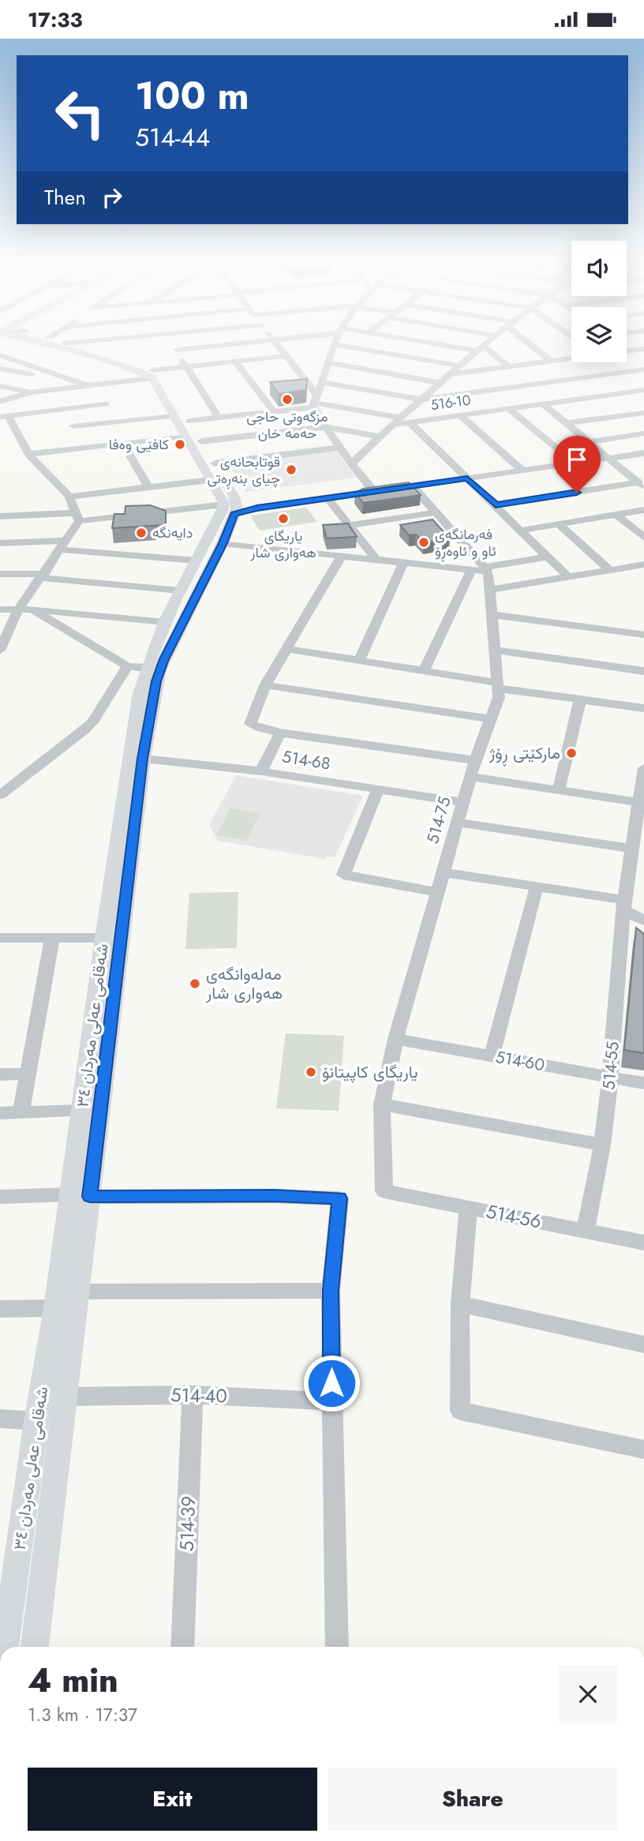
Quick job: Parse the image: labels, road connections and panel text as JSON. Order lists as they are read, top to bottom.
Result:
{
  "streets": {
    "main road": ["شەقامی عەلی مەردان ٣٤"],
    "street": [
      "516-10",
      "514-68",
      "514-75",
      "514-60",
      "514-55",
      "514-56",
      "514-40",
      "514-39"
    ]
  },
  "crossings": [
    ["514-68", "514-75"],
    ["514-68", "شەقامی عەلی مەردان ٣٤"],
    ["514-75", "514-60"],
    ["514-75", "514-56"],
    ["شەقامی عەلی مەردان ٣٤", "514-40"],
    ["514-60", "514-55"],
    ["514-55", "514-56"],
    ["514-40", "514-39"]
  ],
  "places": [
    "مزگەوتی حاجی حەمە خان",
    "کافێی وەفا",
    "قوتابحانەی چیای بنەڕەتی",
    "یاریگای هەواری شار",
    "دایەنگە",
    "فەرمانگەی ئاو و ئاوەڕۆ",
    "مارکێتی ڕۆژ",
    "مەلەوانگەی هەواری شار",
    "یاریگای کاپیتانۆ"
  ],
  "page": {
    "status": "17:33",
    "turn": ["100 m", "514-44"],
    "then": "Then",
    "heading": ["4 min", "1.3 km · 17:37"],
    "buttons": ["Exit", "Share"]
  }
}
